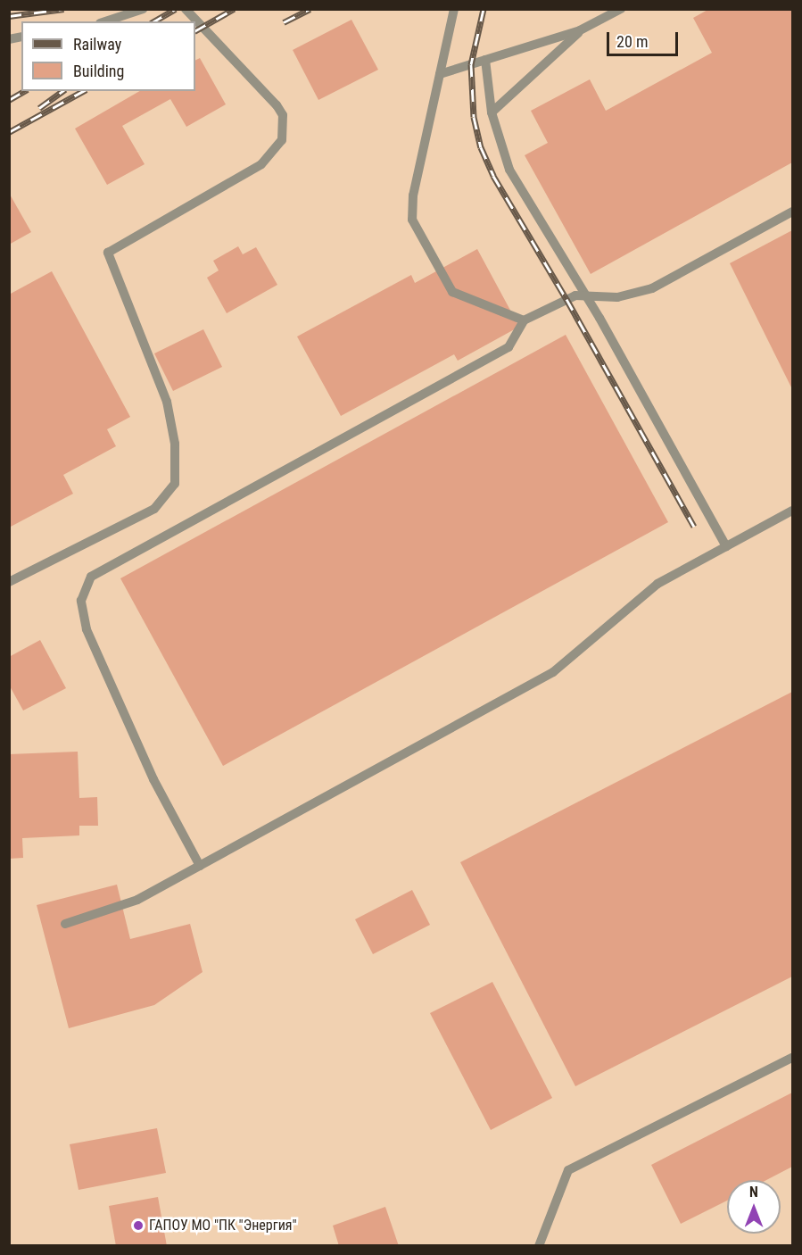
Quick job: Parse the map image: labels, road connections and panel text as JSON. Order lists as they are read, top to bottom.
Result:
{
  "places": ["ГАПОУ МО \"ПК \"Энергия\""],
  "legend": ["Railway", "Building"],
  "scale_bar": "20 m",
  "north": "top"
}
